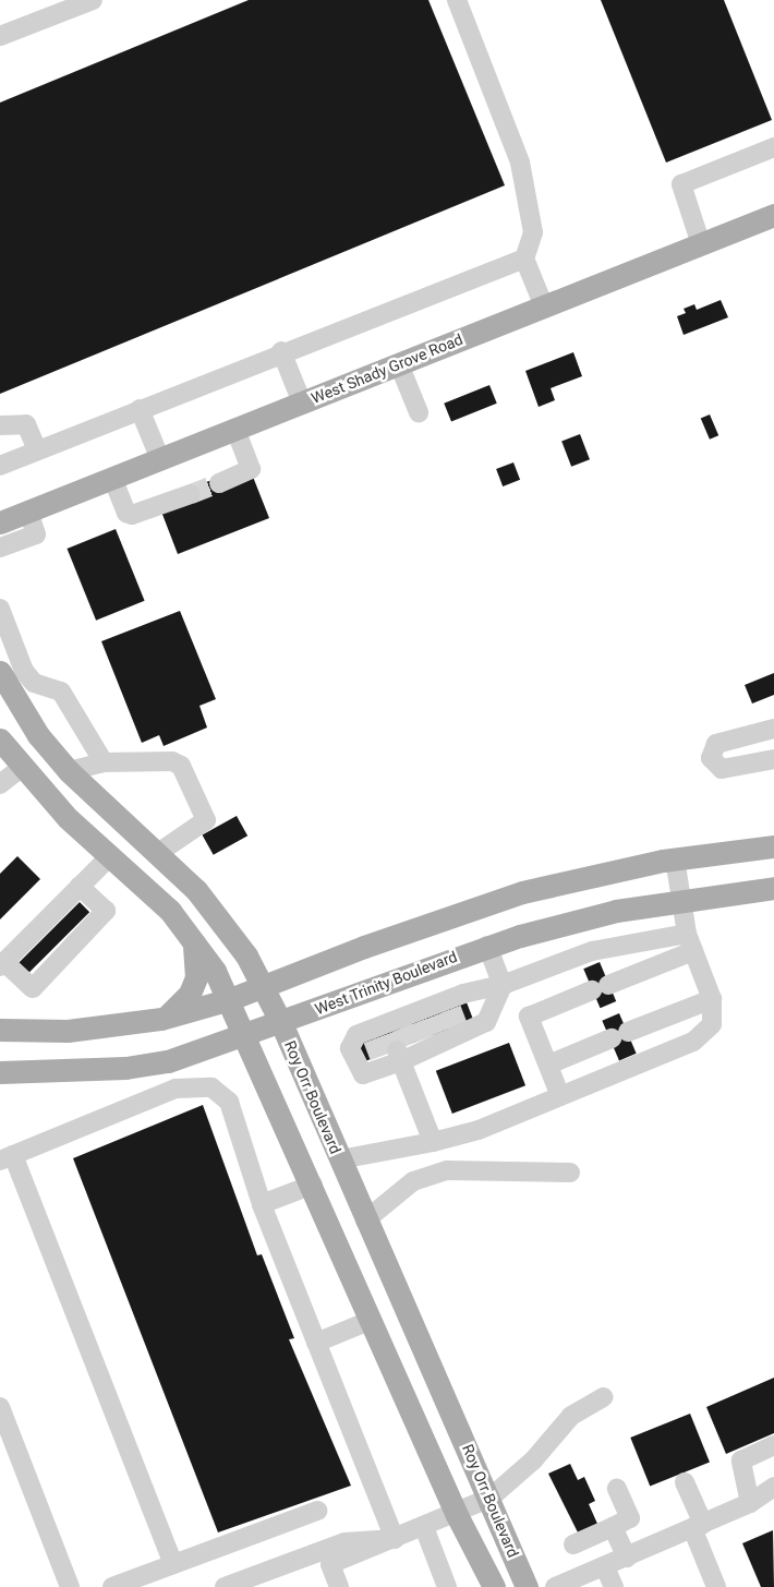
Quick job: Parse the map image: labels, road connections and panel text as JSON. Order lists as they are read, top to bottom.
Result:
{
  "streets": {
    "main road": ["West Shady Grove Road", "West Trinity Boulevard", "Roy Orr Boulevard"]
  },
  "crossings": [
    ["West Trinity Boulevard", "Roy Orr Boulevard"]
  ]
}
